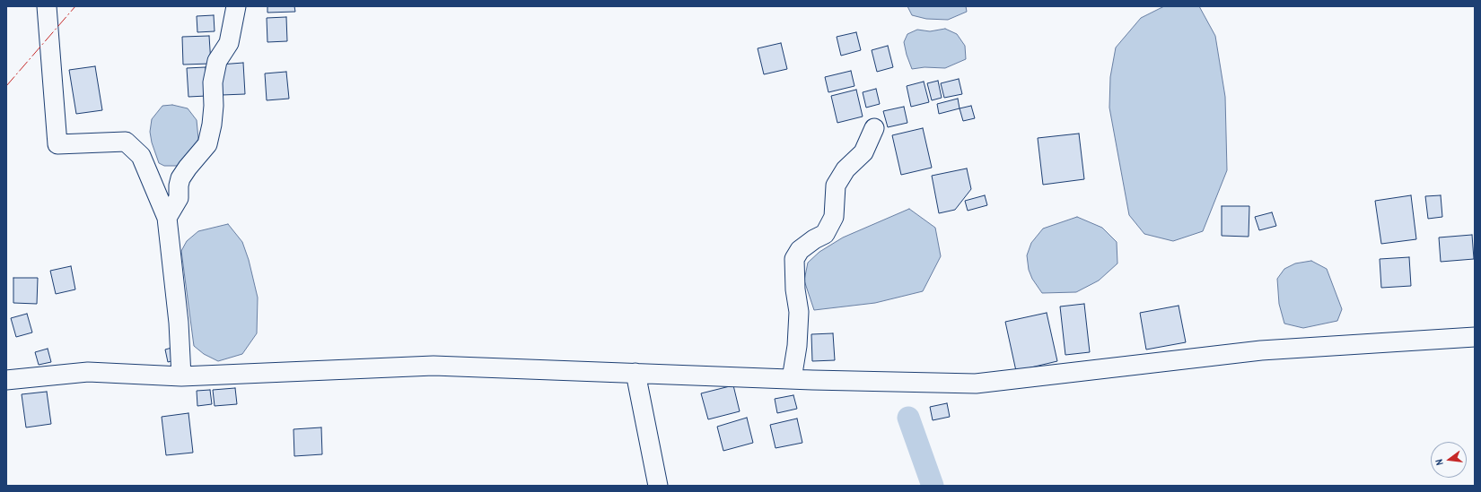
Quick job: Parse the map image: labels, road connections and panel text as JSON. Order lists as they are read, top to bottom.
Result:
{
  "north": "left"
}
